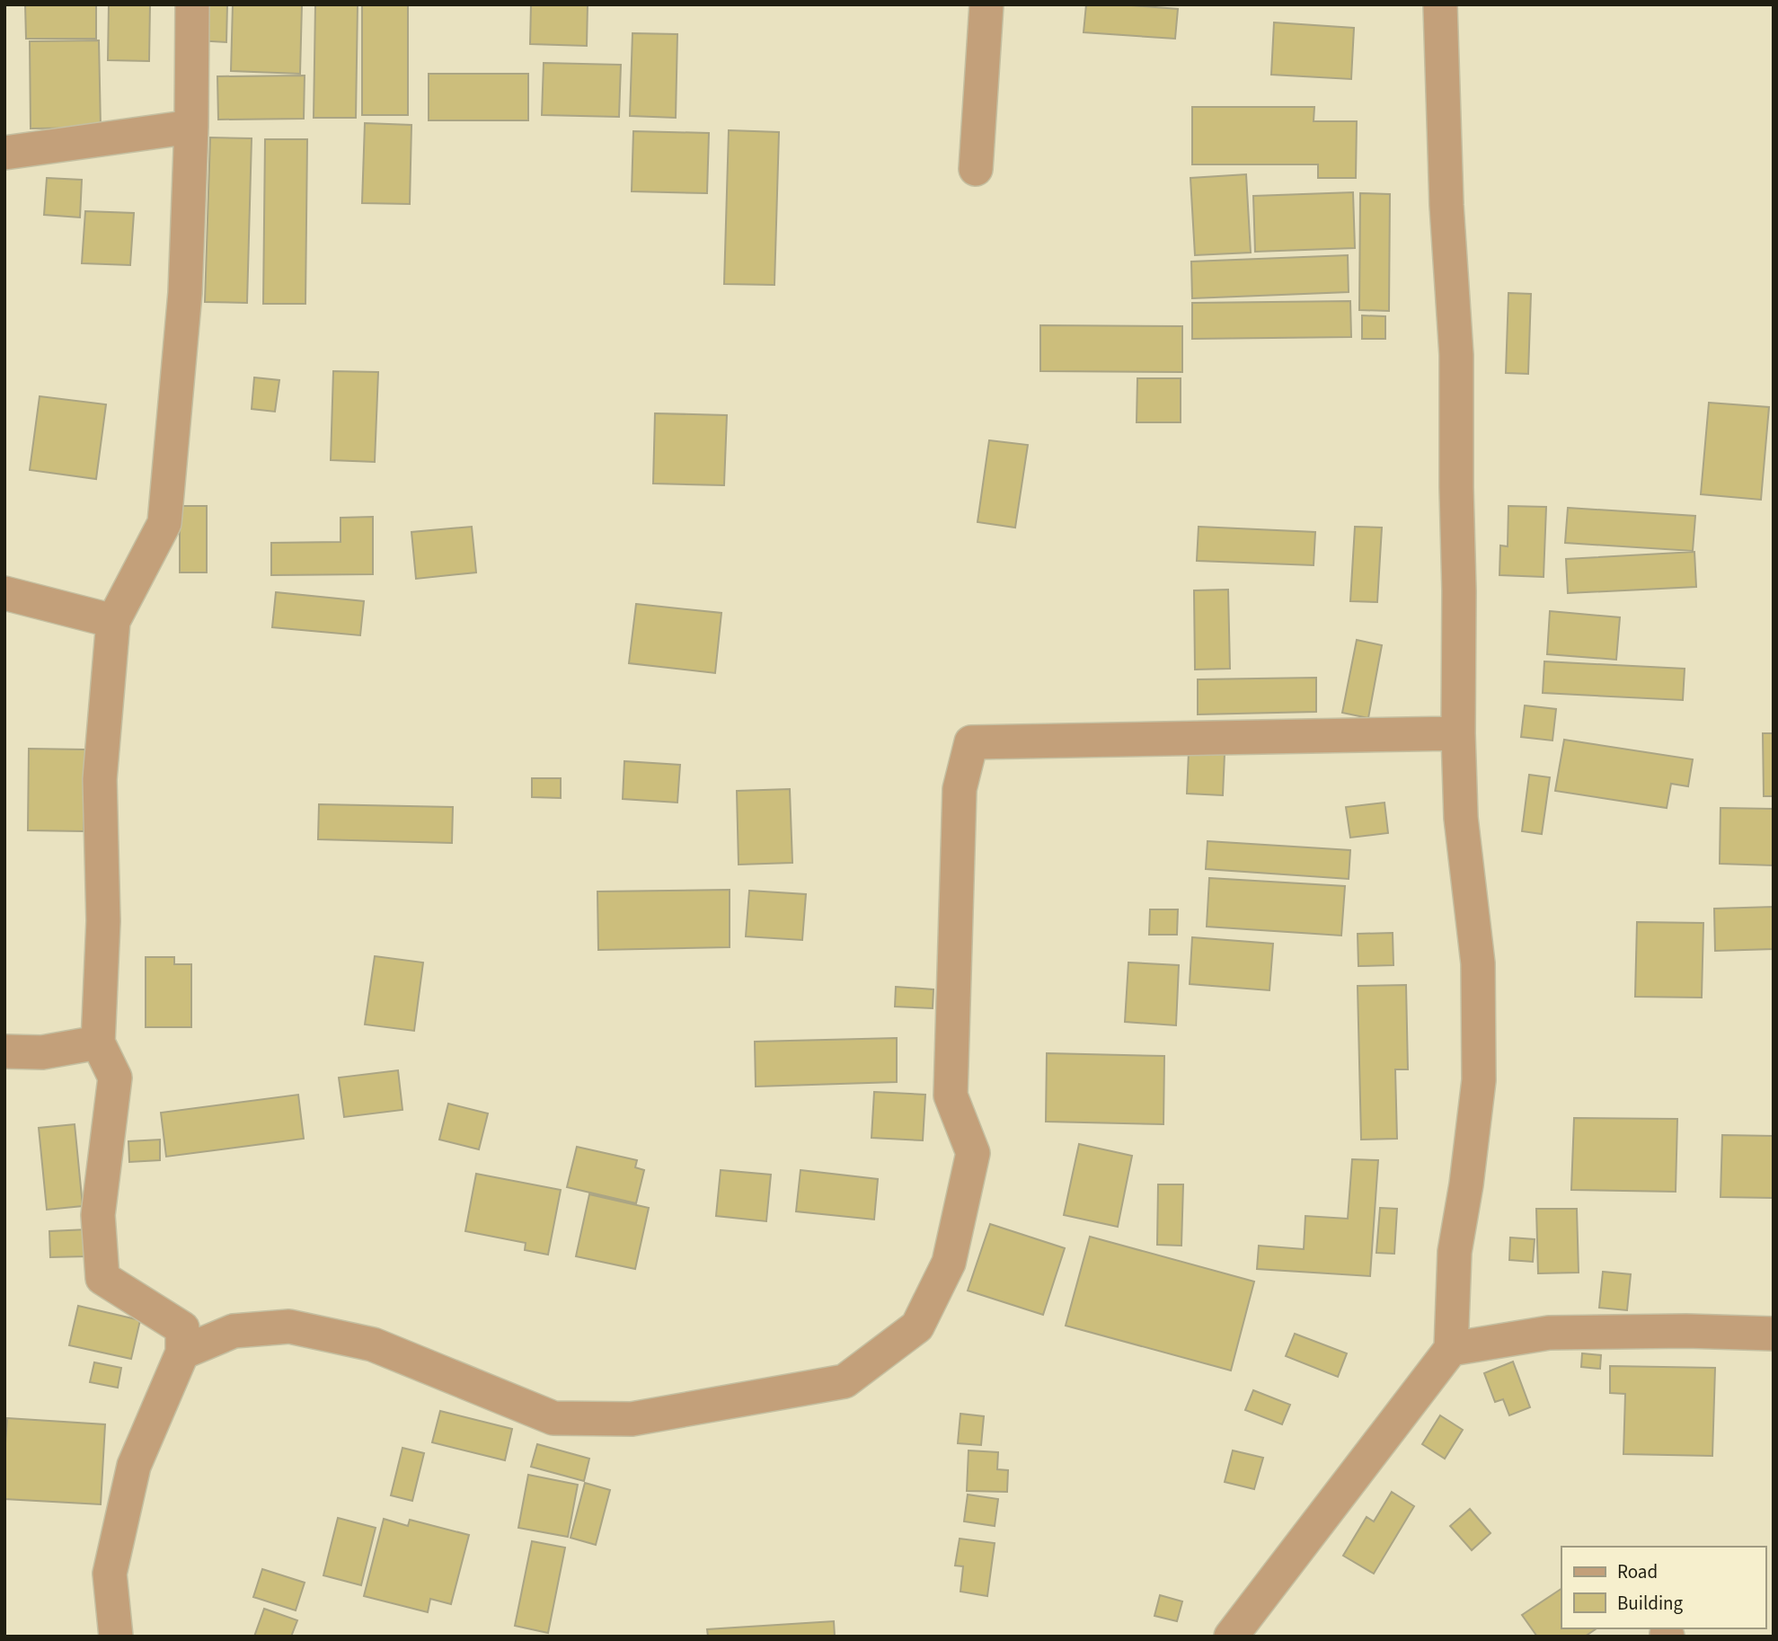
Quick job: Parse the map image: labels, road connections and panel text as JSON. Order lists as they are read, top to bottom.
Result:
{
  "legend": ["Road", "Building"]
}
